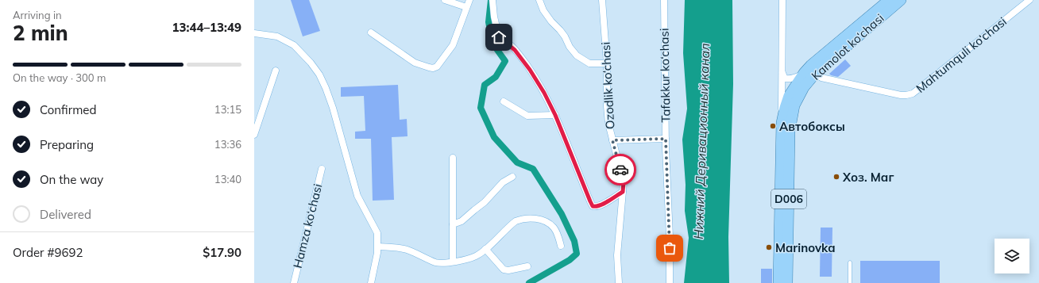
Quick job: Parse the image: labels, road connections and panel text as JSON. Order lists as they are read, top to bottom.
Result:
{
  "streets": {
    "main road": ["Kamolot ko‘chasi", "D006"],
    "street": [
      "Mahtumquli ko‘chasi",
      "Tafakkur ko‘chasi",
      "Ozodlik ko‘chasi",
      "Hamza ko‘chasi"
    ]
  },
  "crossings": [
    ["Kamolot ko‘chasi", "Mahtumquli ko‘chasi"]
  ],
  "water": ["Нижний Деривационный канал"],
  "places": ["Автобоксы", "Хоз. Маг", "Marinovka"],
  "page": {
    "heading": ["2 min", "Arriving in", "13:44–13:49"],
    "panel": ["Order #9692", "$17.90"],
    "bar": "On the way · 300 m",
    "list": [
      ["Confirmed", "13:15"],
      ["Preparing", "13:36"],
      ["On the way", "13:40"],
      "Delivered"
    ]
  }
}
